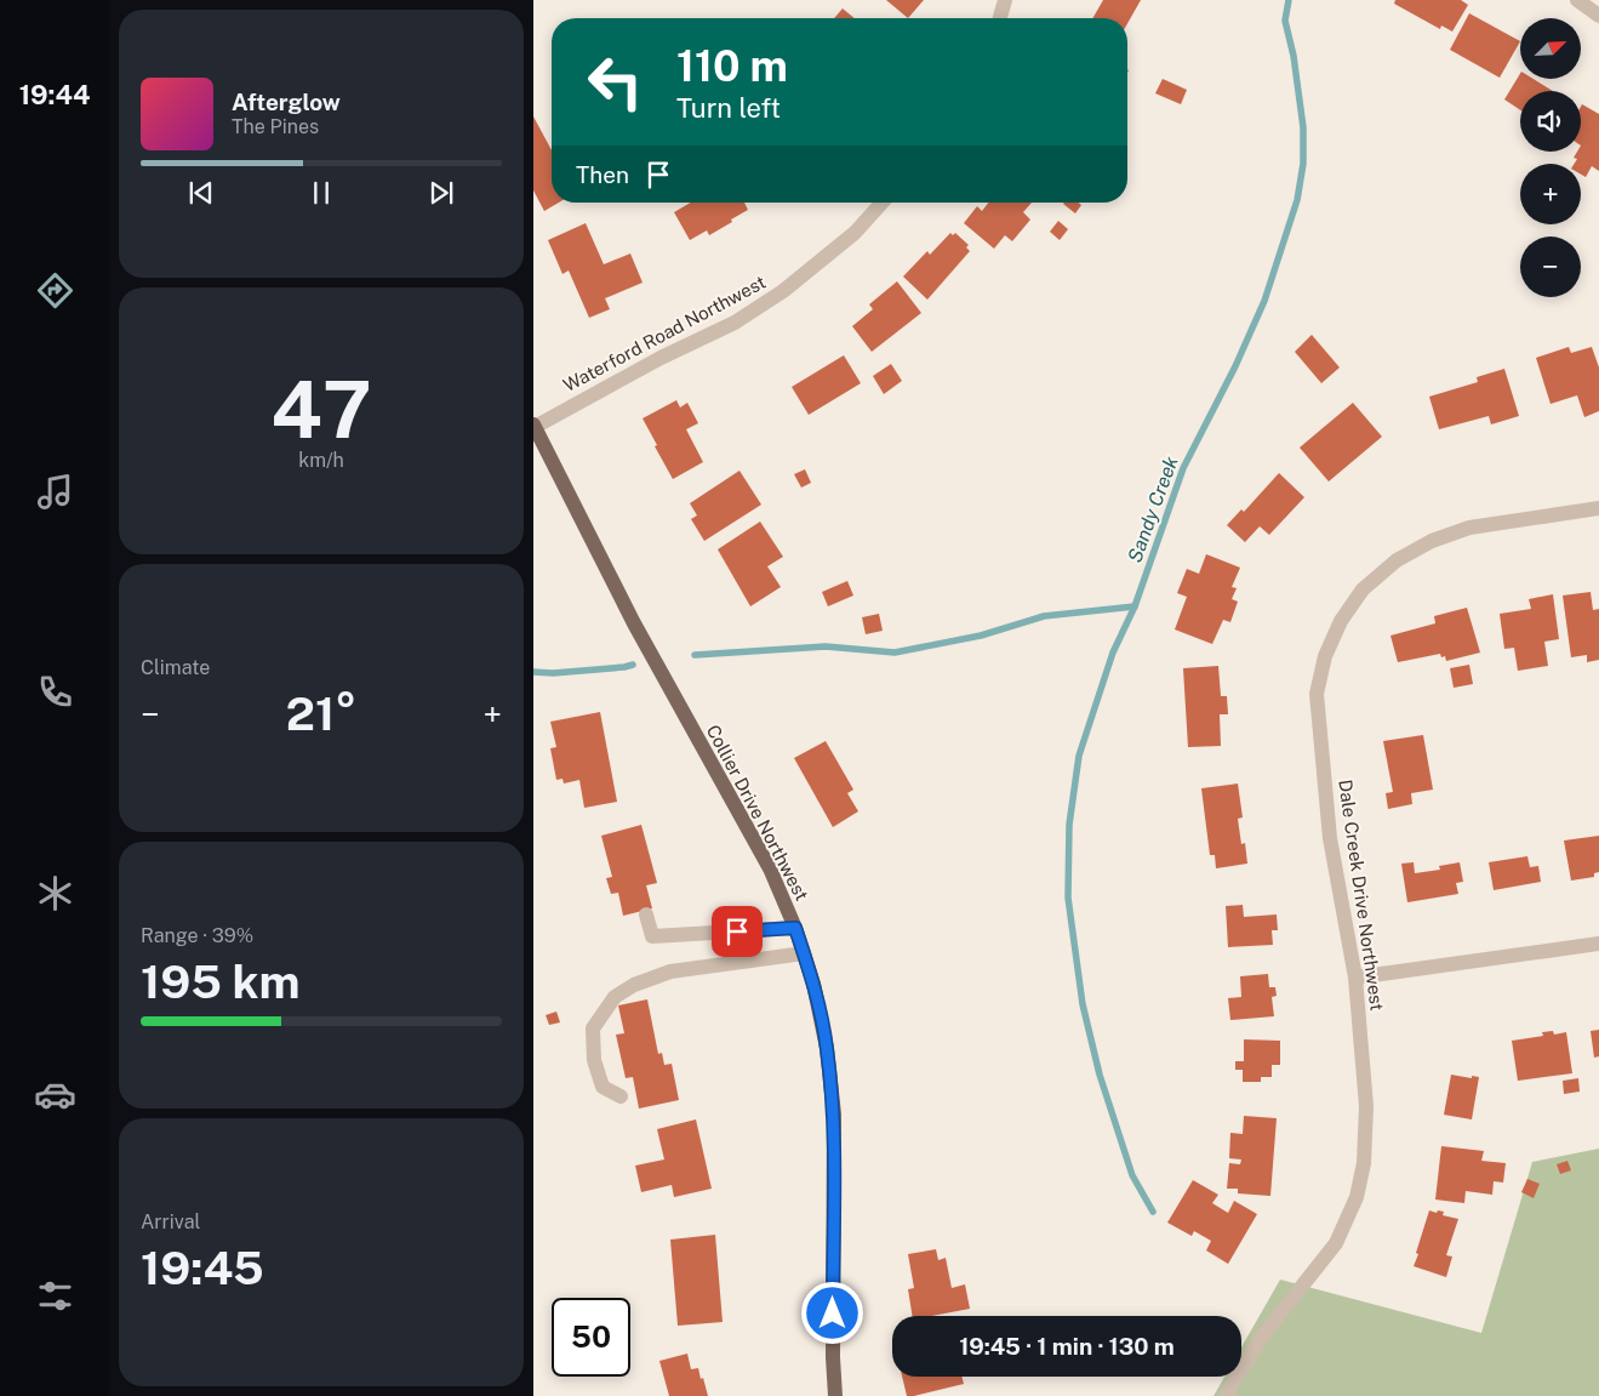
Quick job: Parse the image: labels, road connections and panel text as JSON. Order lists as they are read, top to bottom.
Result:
{
  "streets": {
    "main road": ["Collier Drive Northwest"],
    "street": ["Waterford Road Northwest", "Dale Creek Drive Northwest"]
  },
  "crossings": [
    ["Waterford Road Northwest", "Collier Drive Northwest"]
  ],
  "water": ["Sandy Creek"],
  "north": "top right",
  "page": {
    "tabs": "19:44",
    "map_buttons": ["+", "−"],
    "turn": ["110 m", "Turn left"],
    "song": ["Afterglow", "The Pines"],
    "then": "Then",
    "tile": [
      ["47", "km/h"],
      "Climate",
      ["Range · 39%", "195 km"],
      ["Arrival", "19:45"]
    ],
    "heat": ["−", "21°", "+"],
    "limit": "50",
    "trip": "19:45 · 1 min · 130 m"
  }
}
